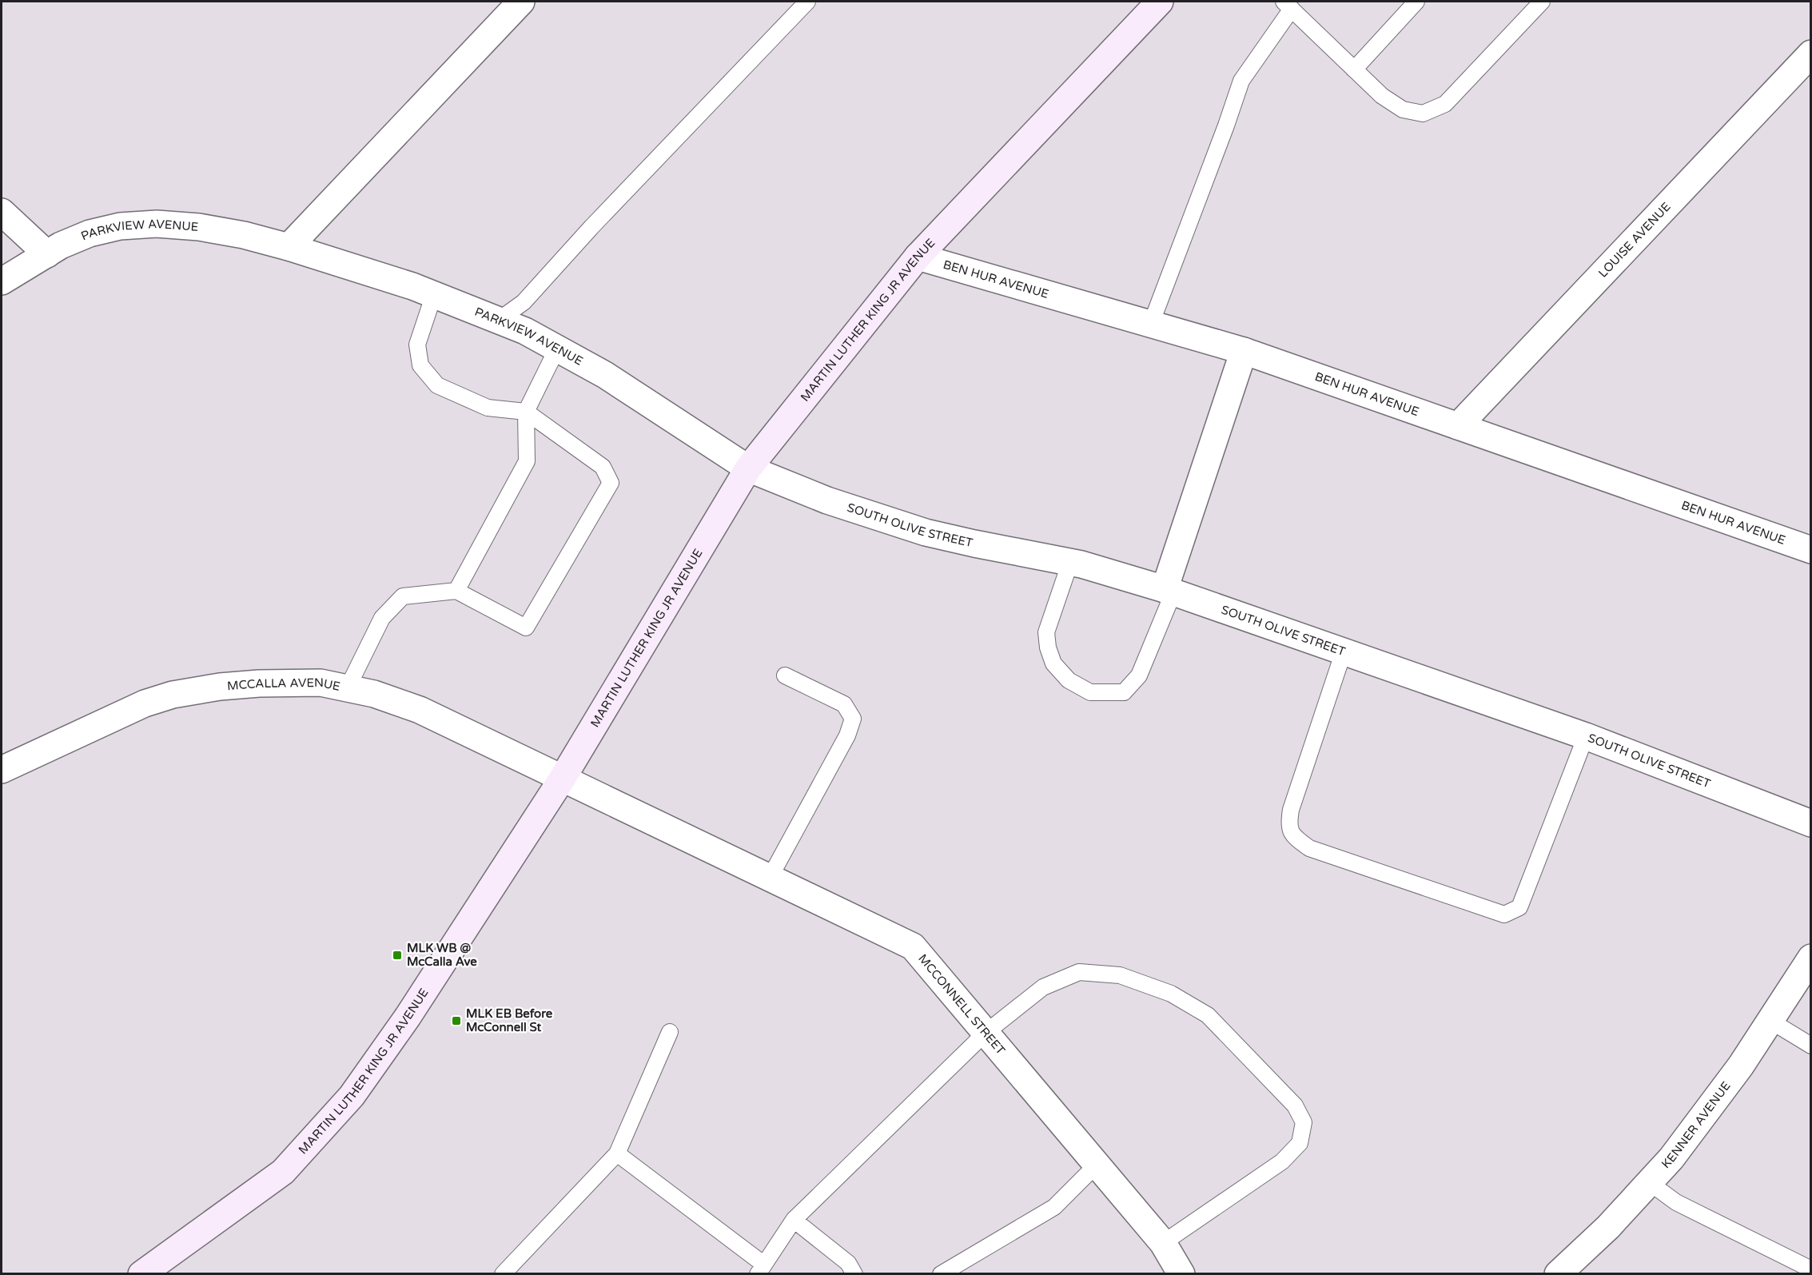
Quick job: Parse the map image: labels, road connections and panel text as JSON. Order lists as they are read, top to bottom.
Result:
{
  "streets": {
    "main road": ["MARTIN LUTHER KING JR AVENUE"],
    "street": [
      "PARKVIEW AVENUE",
      "LOUISE AVENUE",
      "BEN HUR AVENUE",
      "SOUTH OLIVE STREET",
      "MCCALLA AVENUE",
      "MCCONNELL STREET",
      "KENNER AVENUE"
    ]
  },
  "crossings": [
    ["PARKVIEW AVENUE", "MARTIN LUTHER KING JR AVENUE"],
    ["PARKVIEW AVENUE", "SOUTH OLIVE STREET"],
    ["LOUISE AVENUE", "BEN HUR AVENUE"],
    ["BEN HUR AVENUE", "MARTIN LUTHER KING JR AVENUE"],
    ["MARTIN LUTHER KING JR AVENUE", "SOUTH OLIVE STREET"],
    ["MARTIN LUTHER KING JR AVENUE", "MCCALLA AVENUE"],
    ["MARTIN LUTHER KING JR AVENUE", "MCCONNELL STREET"],
    ["MCCALLA AVENUE", "MCCONNELL STREET"]
  ],
  "places": {
    "transit": ["MLK WB @ McCalla Ave", "MLK EB Before McConnell St"]
  }
}
